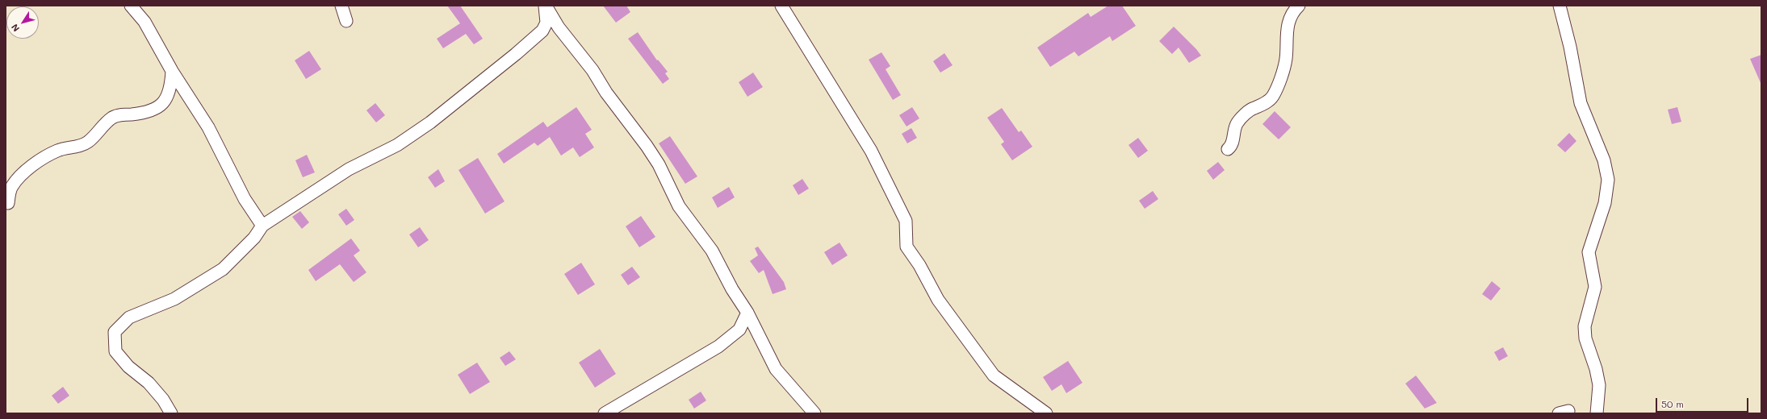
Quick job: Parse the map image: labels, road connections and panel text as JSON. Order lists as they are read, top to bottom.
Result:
{
  "scale_bar": "50 m",
  "north": "bottom left"
}
